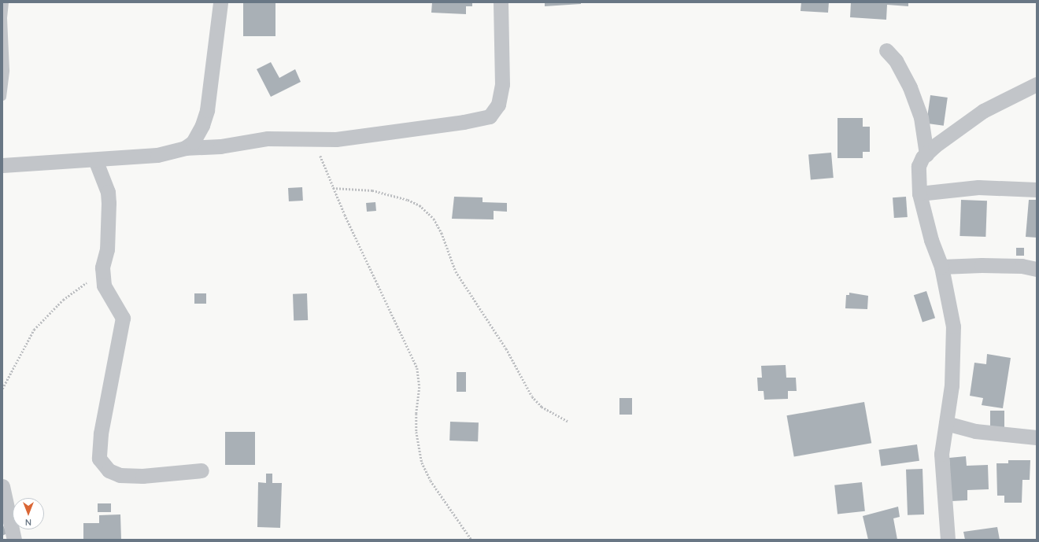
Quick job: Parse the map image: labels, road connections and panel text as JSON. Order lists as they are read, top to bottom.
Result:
{
  "north": "bottom"
}
